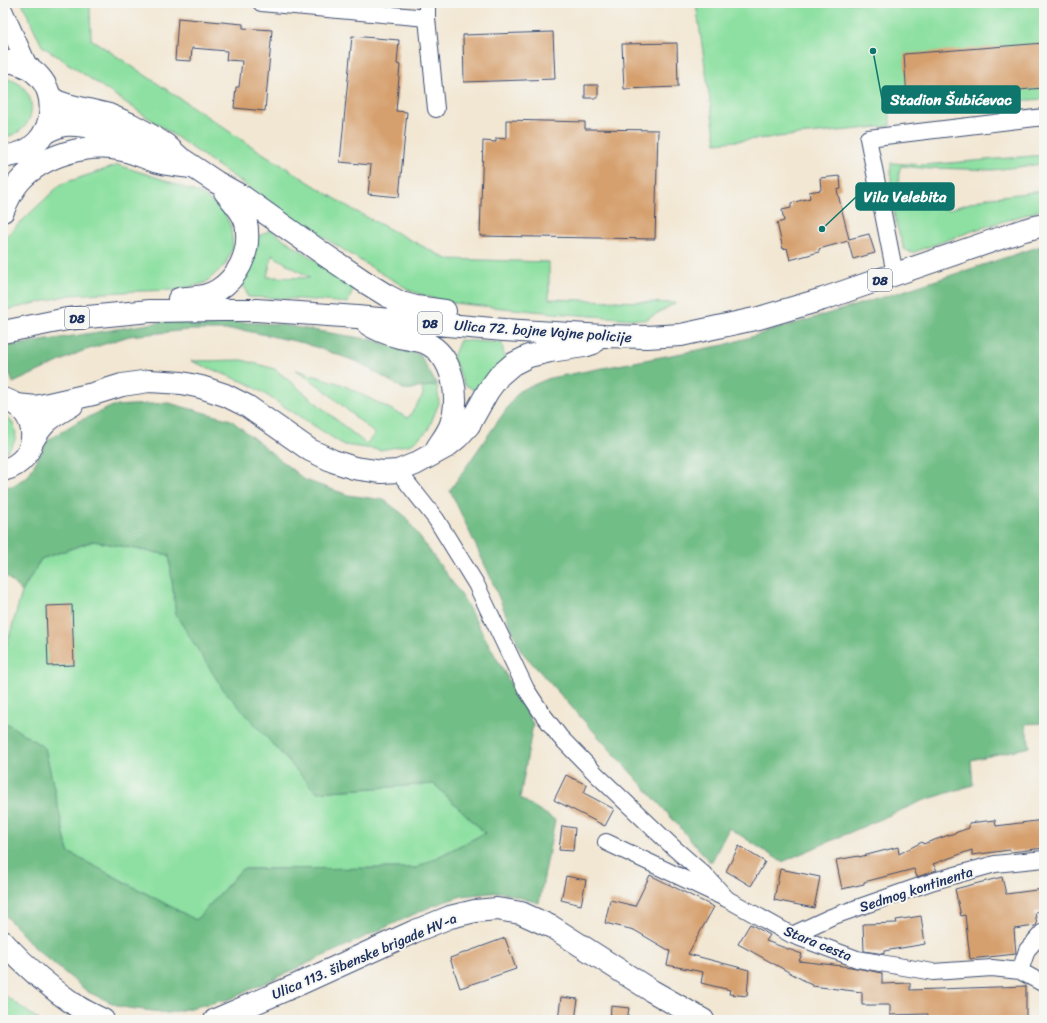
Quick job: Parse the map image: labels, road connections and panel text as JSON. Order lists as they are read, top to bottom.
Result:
{
  "streets": {
    "main road": ["D8", "Ulica 72. bojne Vojne policije", "Ulica 113. šibenske brigade HV-a"],
    "street": ["Sedmog kontinenta", "Stara cesta"]
  },
  "crossings": [
    ["Sedmog kontinenta", "Stara cesta"]
  ],
  "places": ["Stadion Šubićevac", "Vila Velebita"]
}
